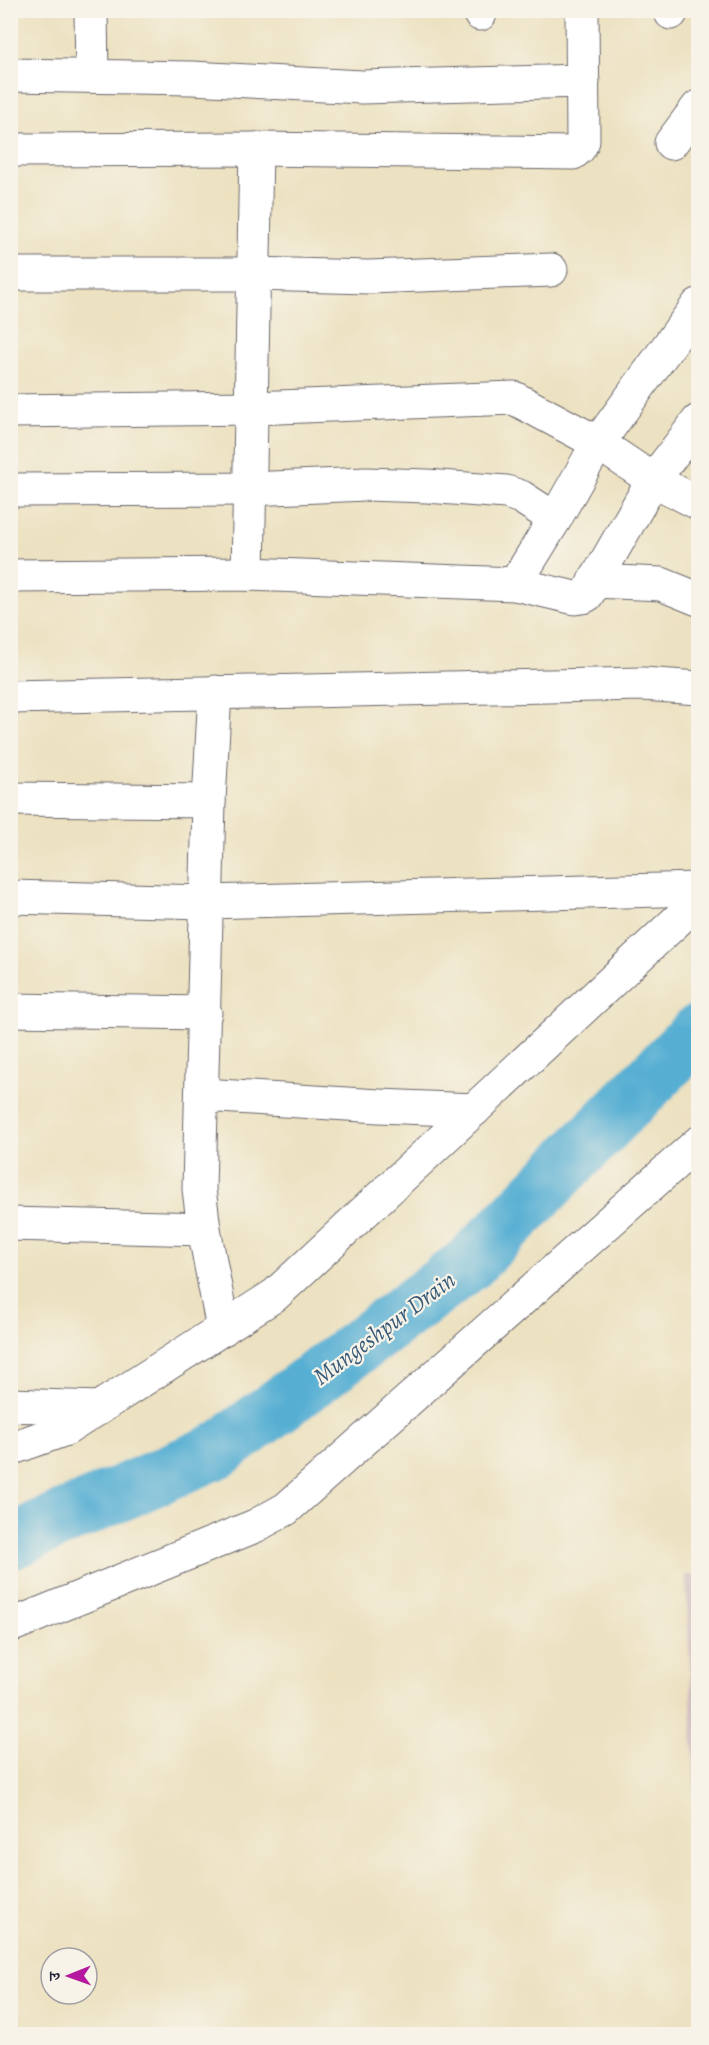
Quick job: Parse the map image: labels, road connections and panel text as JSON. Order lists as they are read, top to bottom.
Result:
{
  "water": ["Mungeshpur Drain"],
  "north": "left"
}
